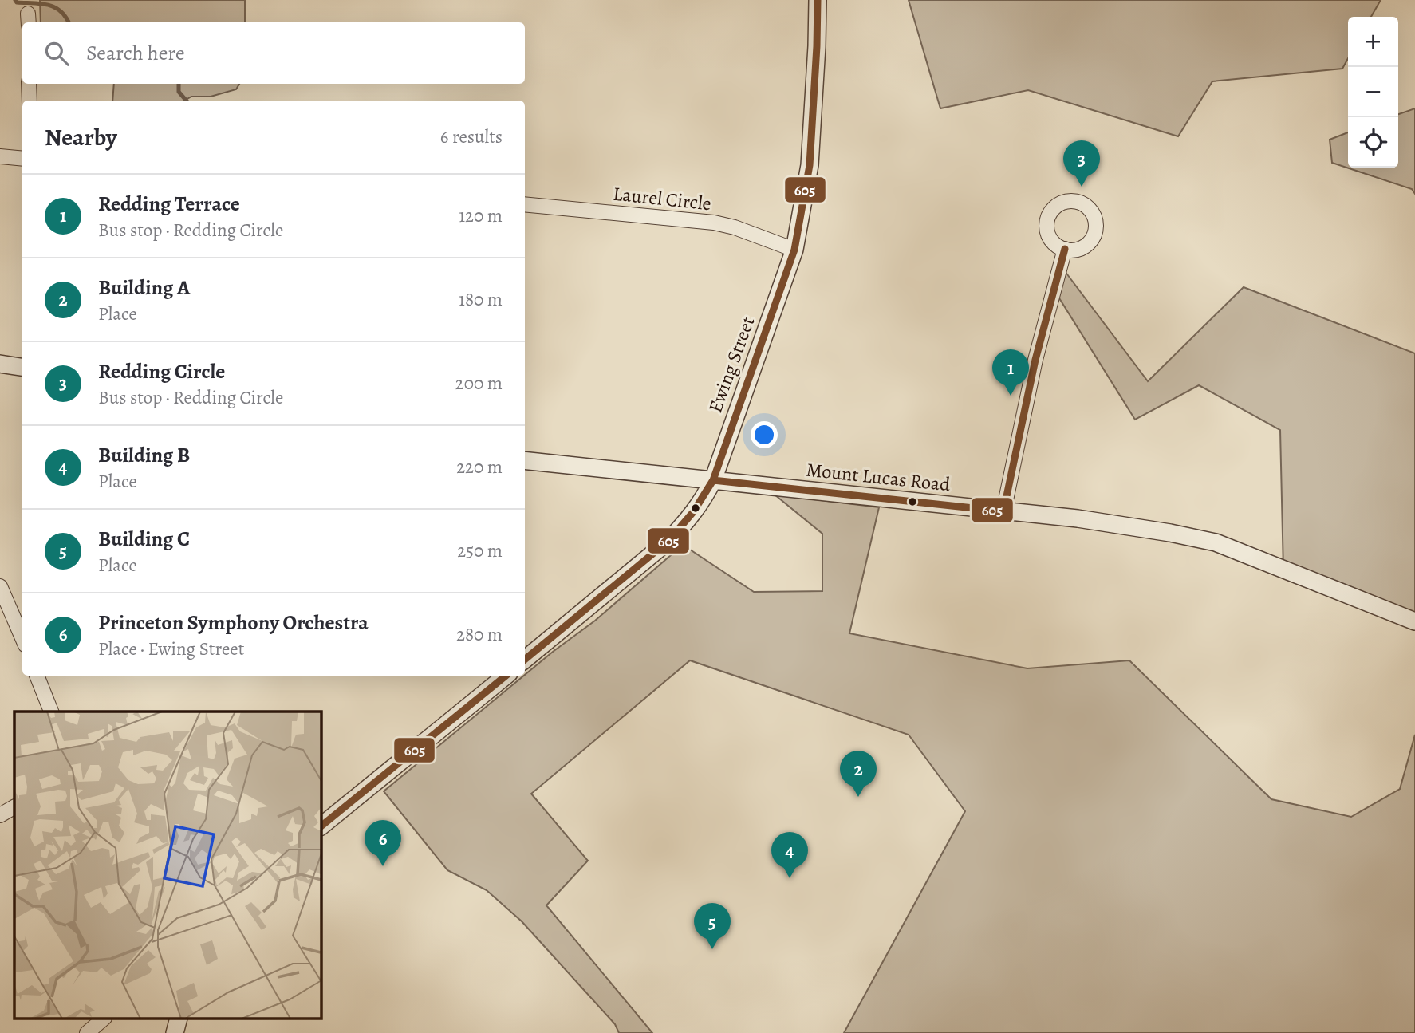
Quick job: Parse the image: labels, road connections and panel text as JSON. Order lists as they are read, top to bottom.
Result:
{
  "streets": {
    "street": ["Laurel Circle", "Ewing Street", "Mount Lucas Road"]
  },
  "crossings": [
    ["Laurel Circle", "Ewing Street"],
    ["Ewing Street", "Mount Lucas Road"]
  ],
  "lines": ["transit line 605"],
  "page": {
    "map_buttons": ["+", "−"],
    "search": "Search here",
    "heading": ["Nearby", "6 results"],
    "pins": [
      "3",
      "1",
      "2",
      "6",
      "4",
      "5"
    ],
    "list": [
      {
        "mark": "1",
        "name": "Redding Terrace",
        "note": "Bus stop · Redding Circle",
        "value": "120 m"
      },
      {
        "mark": "2",
        "name": "Building A",
        "note": "Place",
        "value": "180 m"
      },
      {
        "mark": "3",
        "name": "Redding Circle",
        "note": "Bus stop · Redding Circle",
        "value": "200 m"
      },
      {
        "mark": "4",
        "name": "Building B",
        "note": "Place",
        "value": "220 m"
      },
      {
        "mark": "5",
        "name": "Building C",
        "note": "Place",
        "value": "250 m"
      },
      {
        "mark": "6",
        "name": "Princeton Symphony Orchestra",
        "note": "Place · Ewing Street",
        "value": "280 m"
      }
    ]
  }
}
